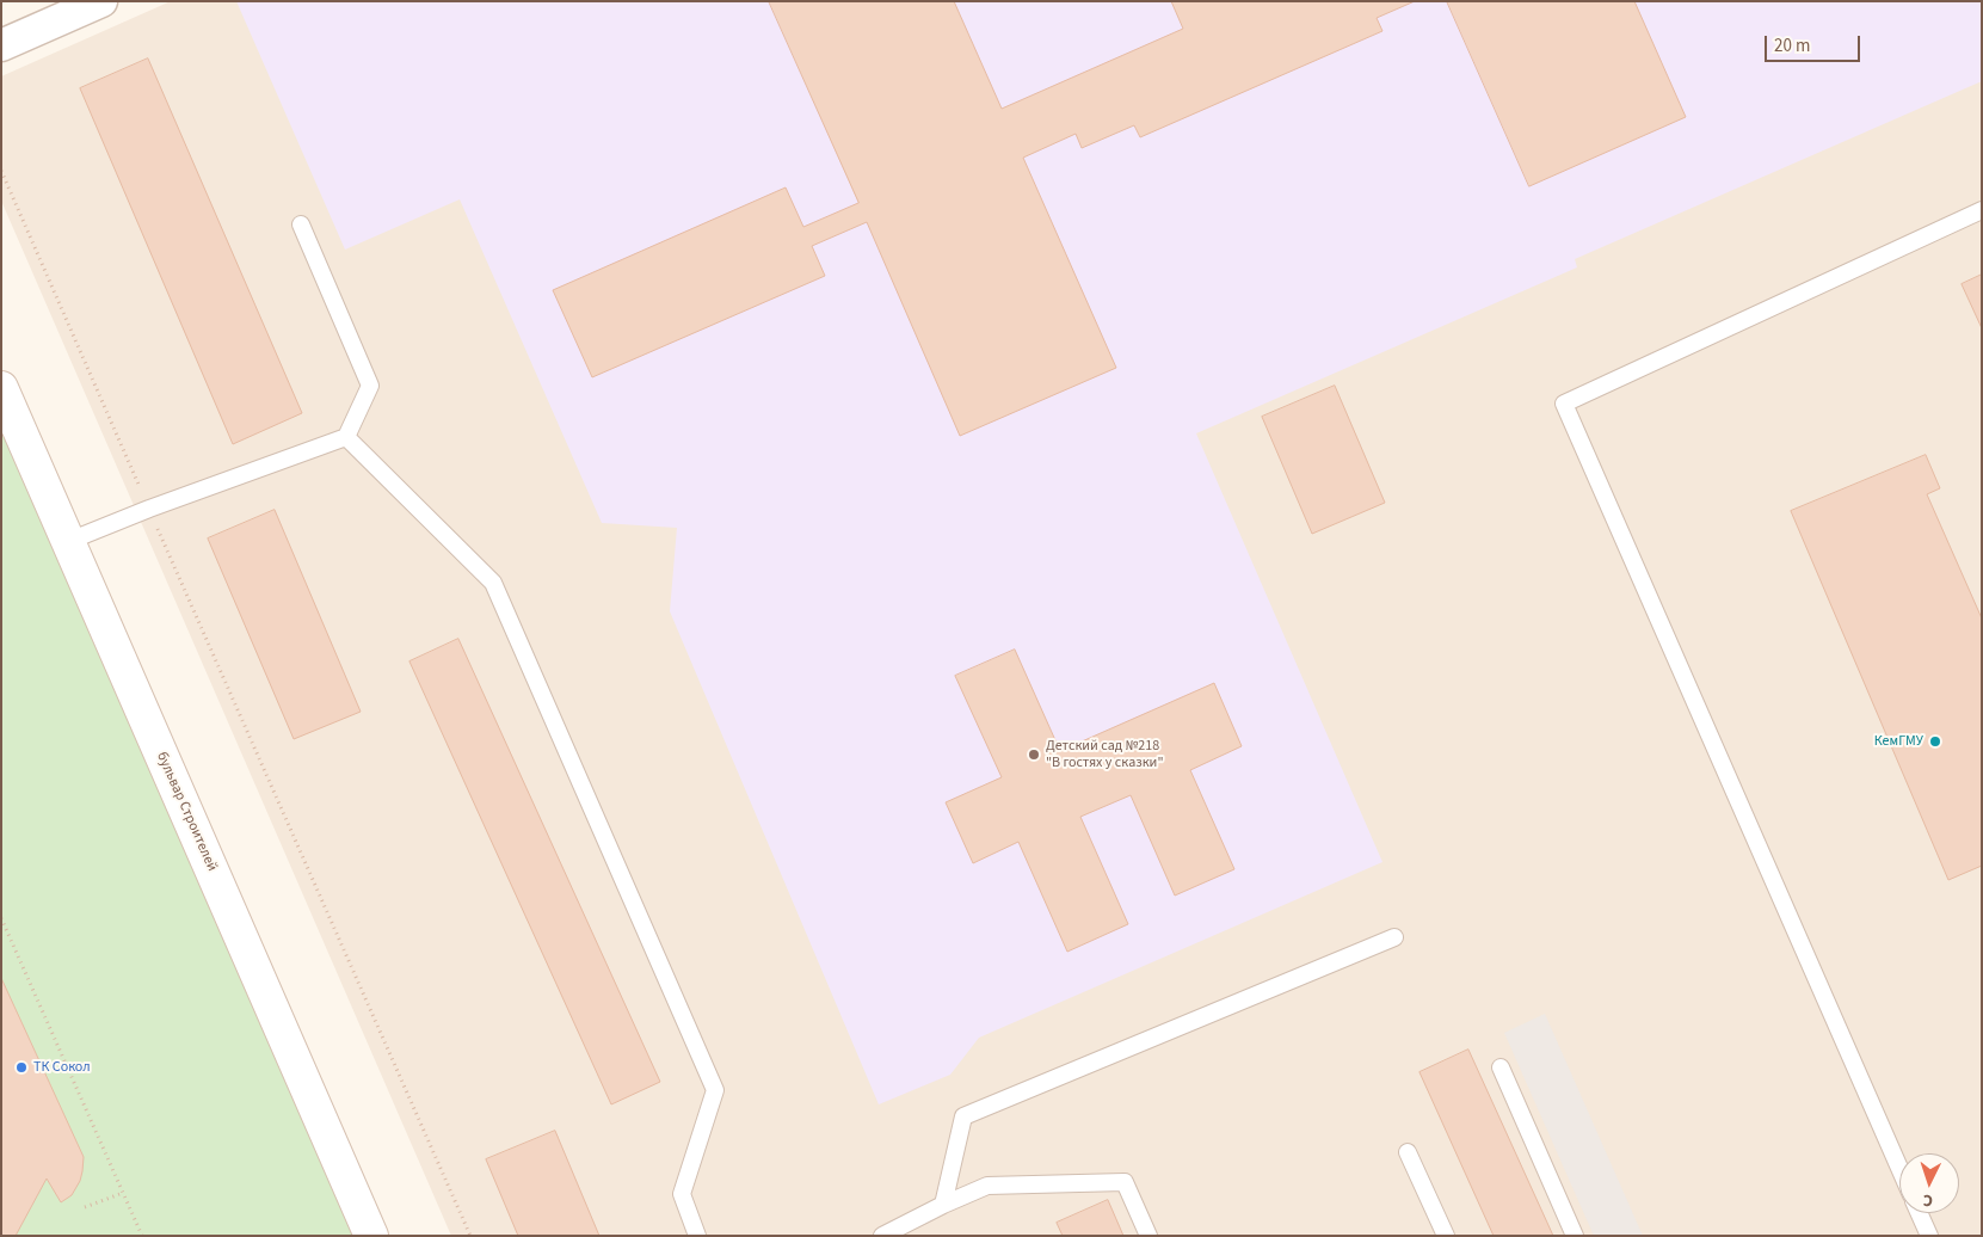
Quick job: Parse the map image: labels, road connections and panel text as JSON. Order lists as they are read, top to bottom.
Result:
{
  "streets": {
    "street": ["бульвар Строителей"]
  },
  "places": ["КемГМУ", "Детский сад №218 \"В гостях у сказки\"", "ТК Сокол"],
  "scale_bar": "20 m",
  "north": "bottom"
}
